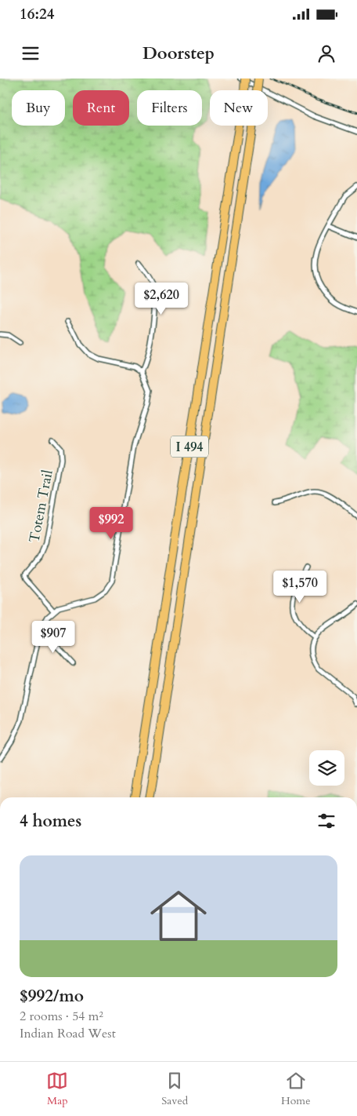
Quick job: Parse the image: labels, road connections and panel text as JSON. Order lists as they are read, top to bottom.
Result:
{
  "streets": {
    "highway": ["I 494"],
    "street": ["Totem Trail"]
  },
  "page": {
    "status": "16:24",
    "header": "Doorstep",
    "chip": [
      "Buy",
      "Rent",
      "Filters",
      "New"
    ],
    "price": [
      "$2,620",
      "$992",
      "$1,570",
      "$907"
    ],
    "heading": "4 homes",
    "list": [
      {
        "name": "$992/mo",
        "note": "2 rooms · 54 m² · Indian Road West"
      }
    ],
    "tabs": ["Map", "Saved", "Home"]
  }
}
